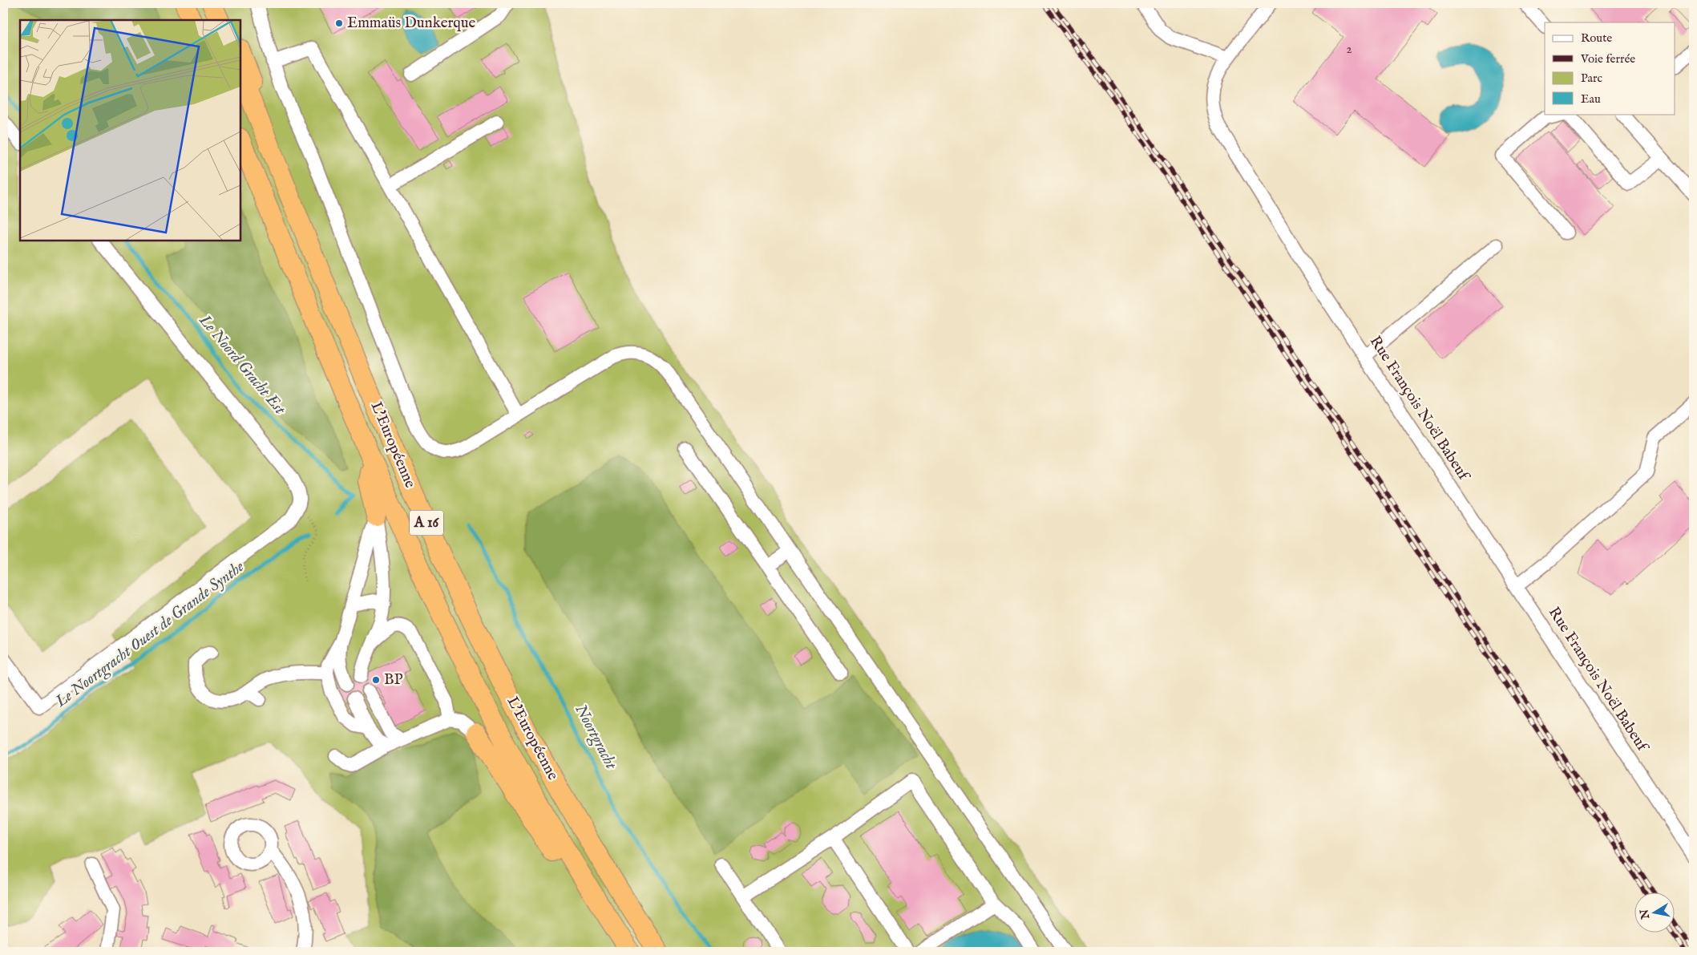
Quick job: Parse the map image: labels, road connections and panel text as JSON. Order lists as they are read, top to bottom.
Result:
{
  "streets": {
    "highway": ["L'Européenne", "A 16"],
    "street": ["Rue François Noël Babeuf"]
  },
  "water": ["Le Noord Gracht Est", "Le Noortgracht Ouest de Grande Synthe", "Noortgracht"],
  "places": ["Emmaüs Dunkerque", "BP"],
  "house_numbers": ["2"],
  "legend": [
    "Route",
    "Voie ferrée",
    "Parc",
    "Eau"
  ],
  "north": "left"
}
